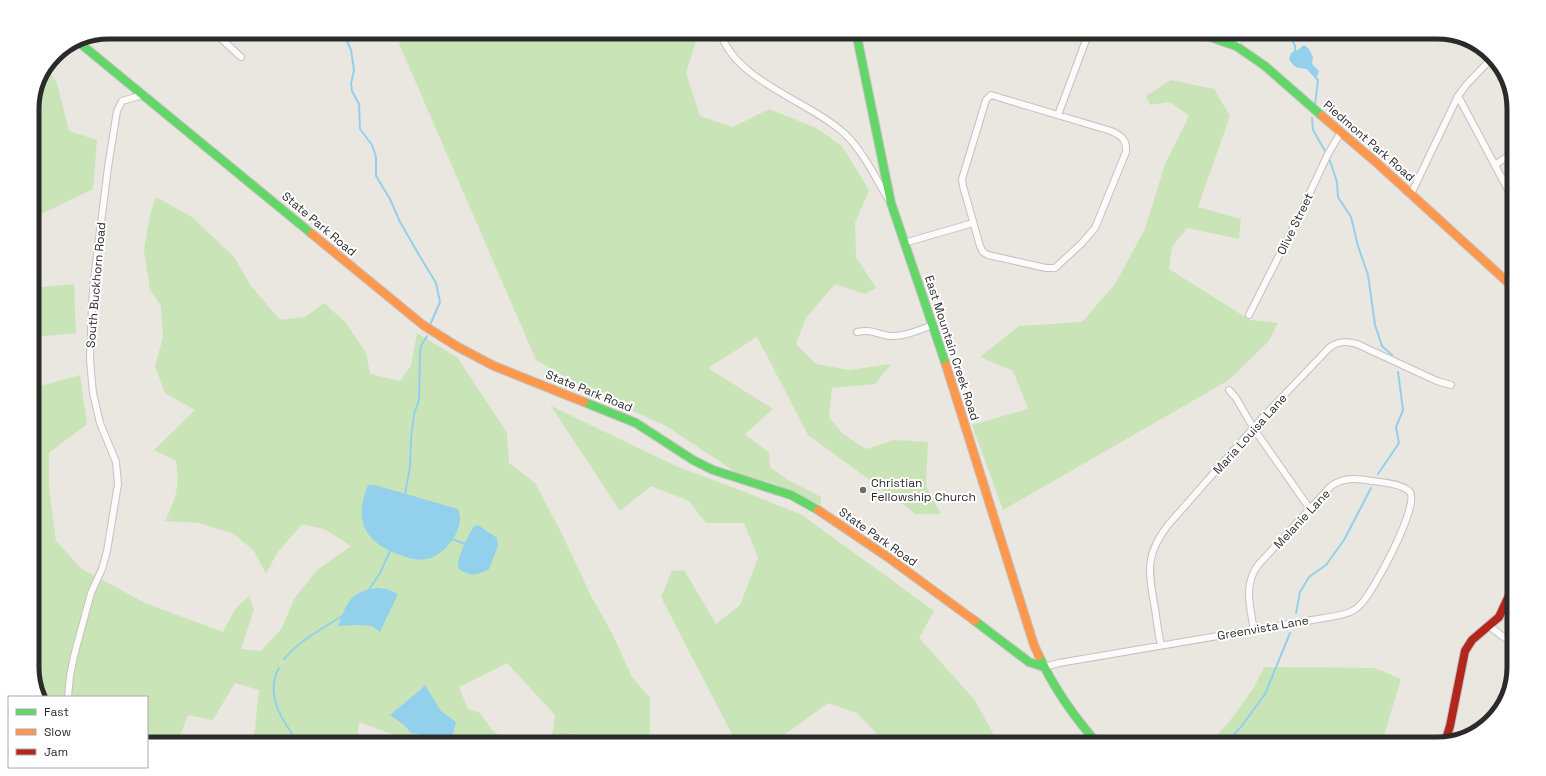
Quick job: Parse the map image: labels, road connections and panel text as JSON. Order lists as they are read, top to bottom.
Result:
{
  "streets": {
    "street": [
      "Piedmont Park Road",
      "State Park Road",
      "Olive Street",
      "South Buckhorn Road",
      "East Mountain Creek Road",
      "Maria Louisa Lane",
      "Melanie Lane",
      "Greenvista Lane"
    ]
  },
  "crossings": [
    ["Piedmont Park Road", "Olive Street"],
    ["State Park Road", "South Buckhorn Road"],
    ["State Park Road", "East Mountain Creek Road"],
    ["State Park Road", "Greenvista Lane"],
    ["East Mountain Creek Road", "Greenvista Lane"],
    ["Maria Louisa Lane", "Greenvista Lane"],
    ["Melanie Lane", "Greenvista Lane"]
  ],
  "places": ["Christian Fellowship Church"],
  "legend": ["Fast", "Slow", "Jam"]
}
